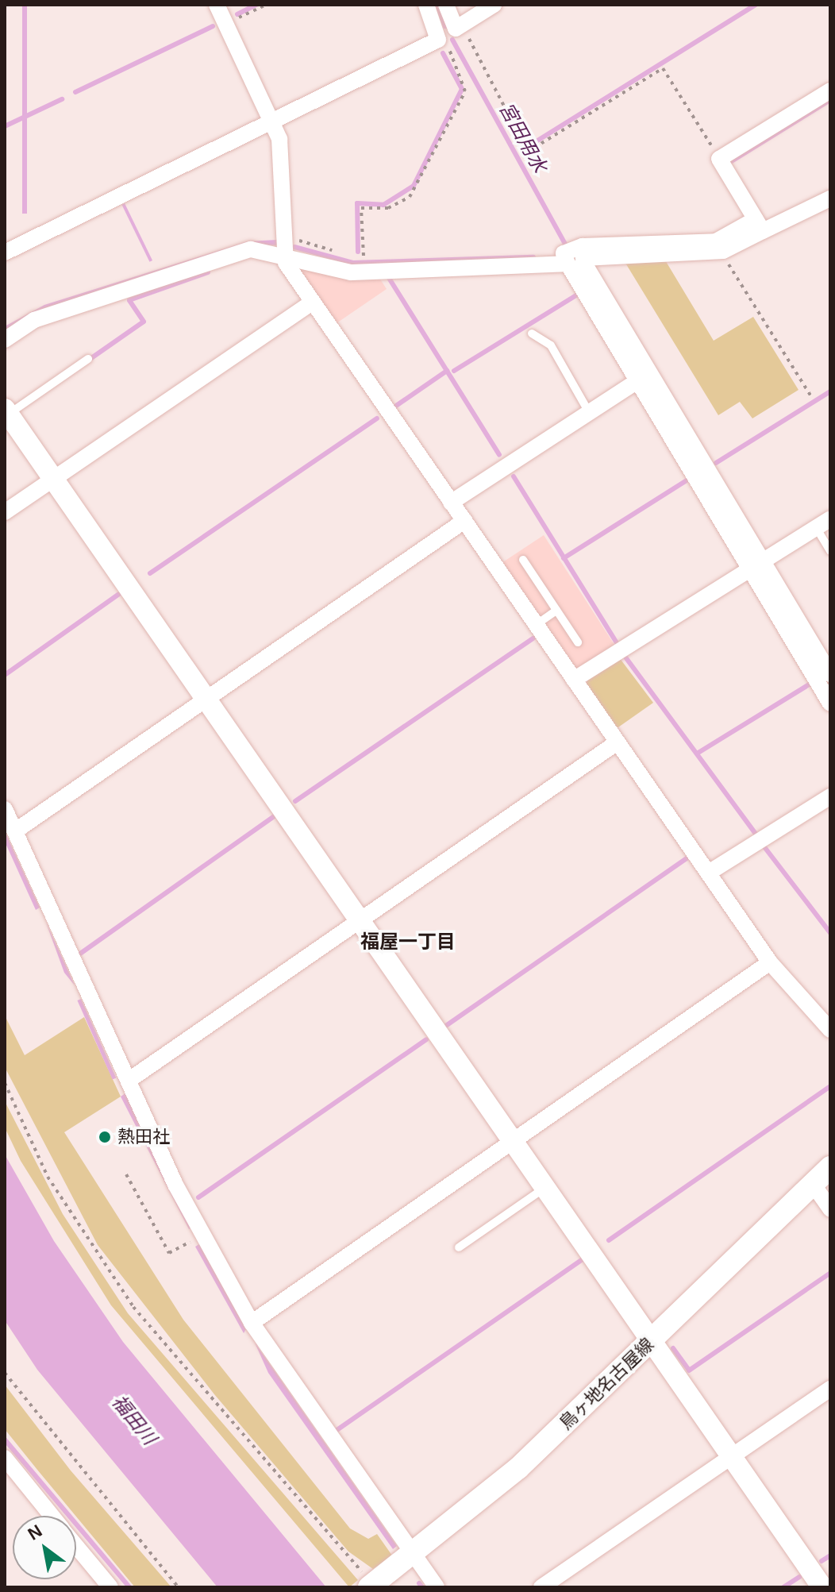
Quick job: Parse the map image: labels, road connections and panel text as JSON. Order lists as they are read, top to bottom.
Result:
{
  "streets": {
    "main road": ["鳥ヶ地名古屋線"]
  },
  "districts": ["福屋一丁目"],
  "water": ["宮田用水", "福田川"],
  "places": ["熱田社"],
  "north": "top left"
}
